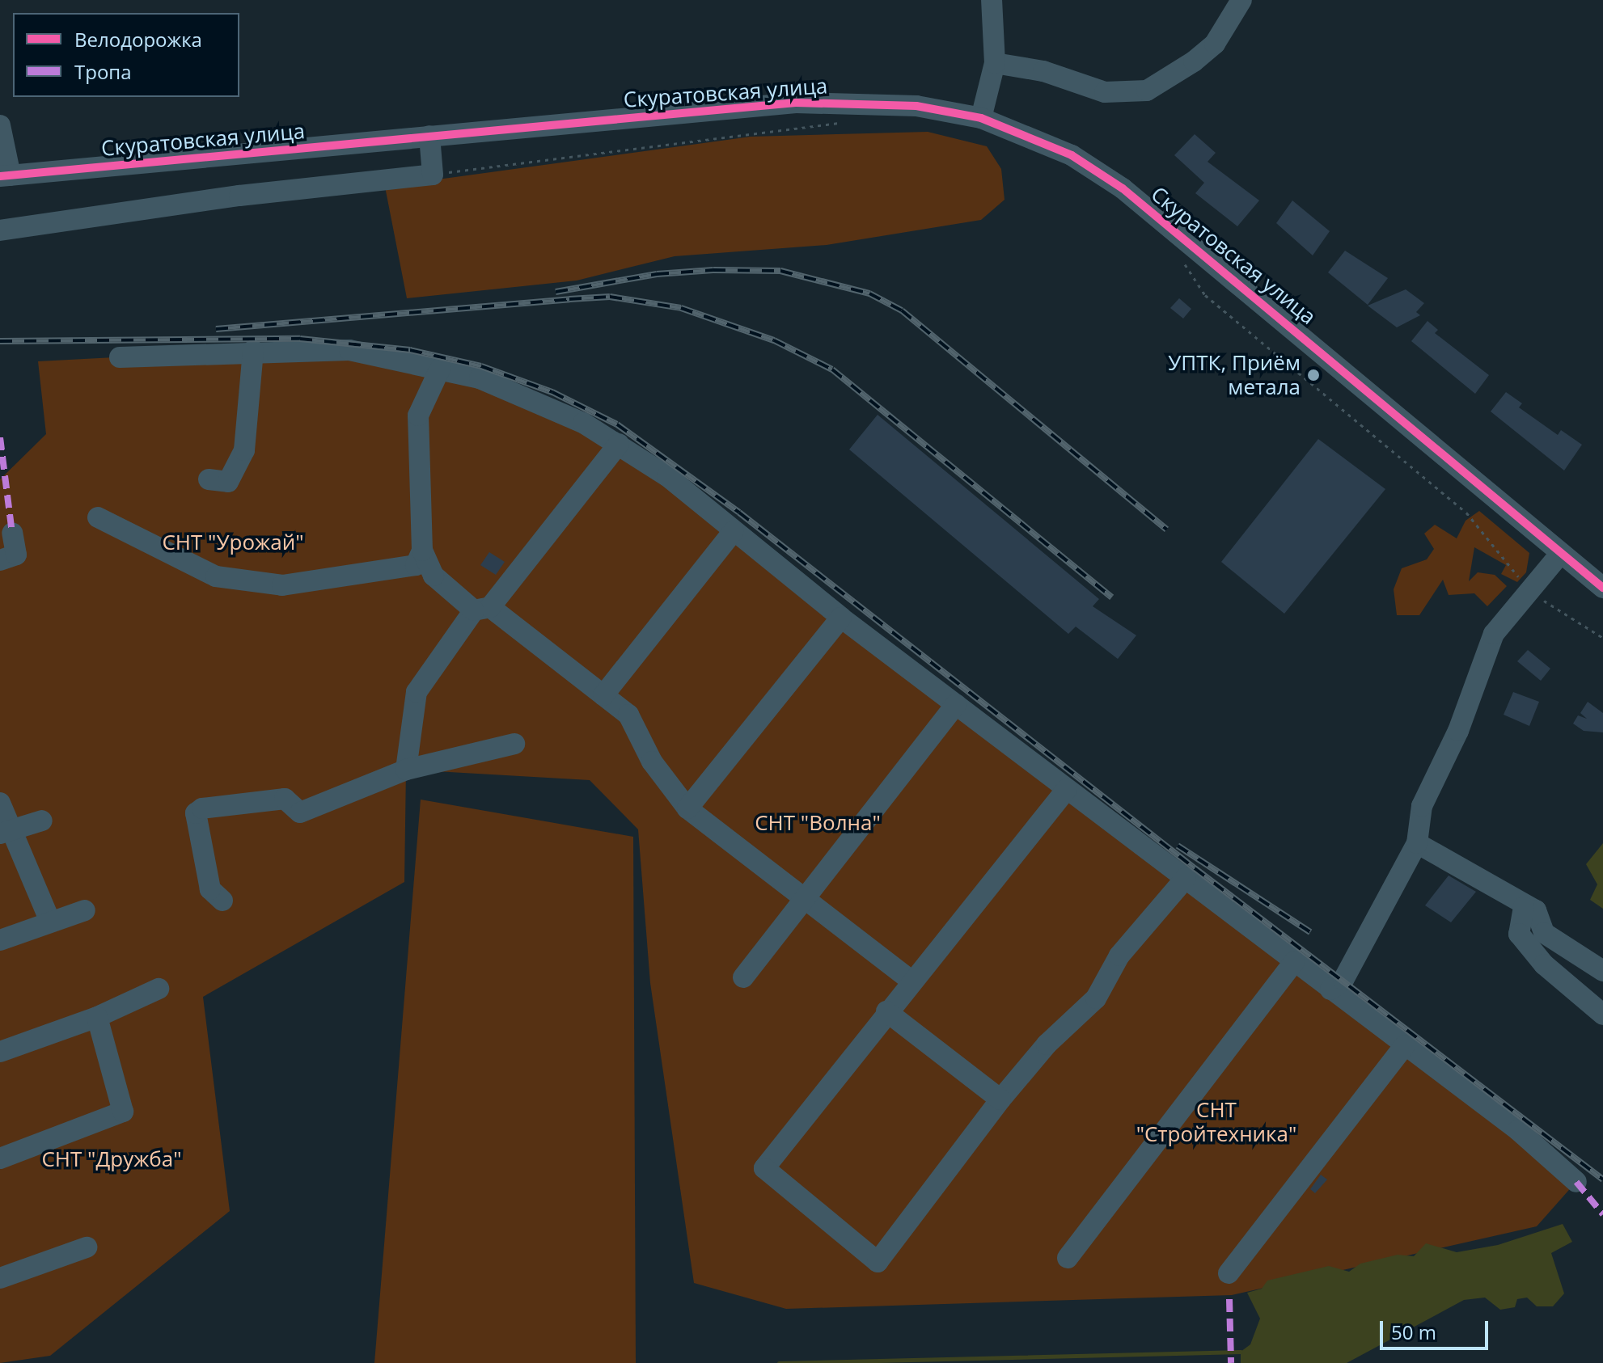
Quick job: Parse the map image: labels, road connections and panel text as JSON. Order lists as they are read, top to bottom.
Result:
{
  "streets": {
    "street": ["Скуратовская улица"]
  },
  "parks": [
    "СНТ \"Урожай\"",
    "СНТ \"Волна\"",
    "СНТ \"Стройтехника\"",
    "СНТ \"Дружба\""
  ],
  "places": ["УПТК, Приём метала"],
  "legend": ["Велодорожка", "Тропа"],
  "scale_bar": "50 m"
}
